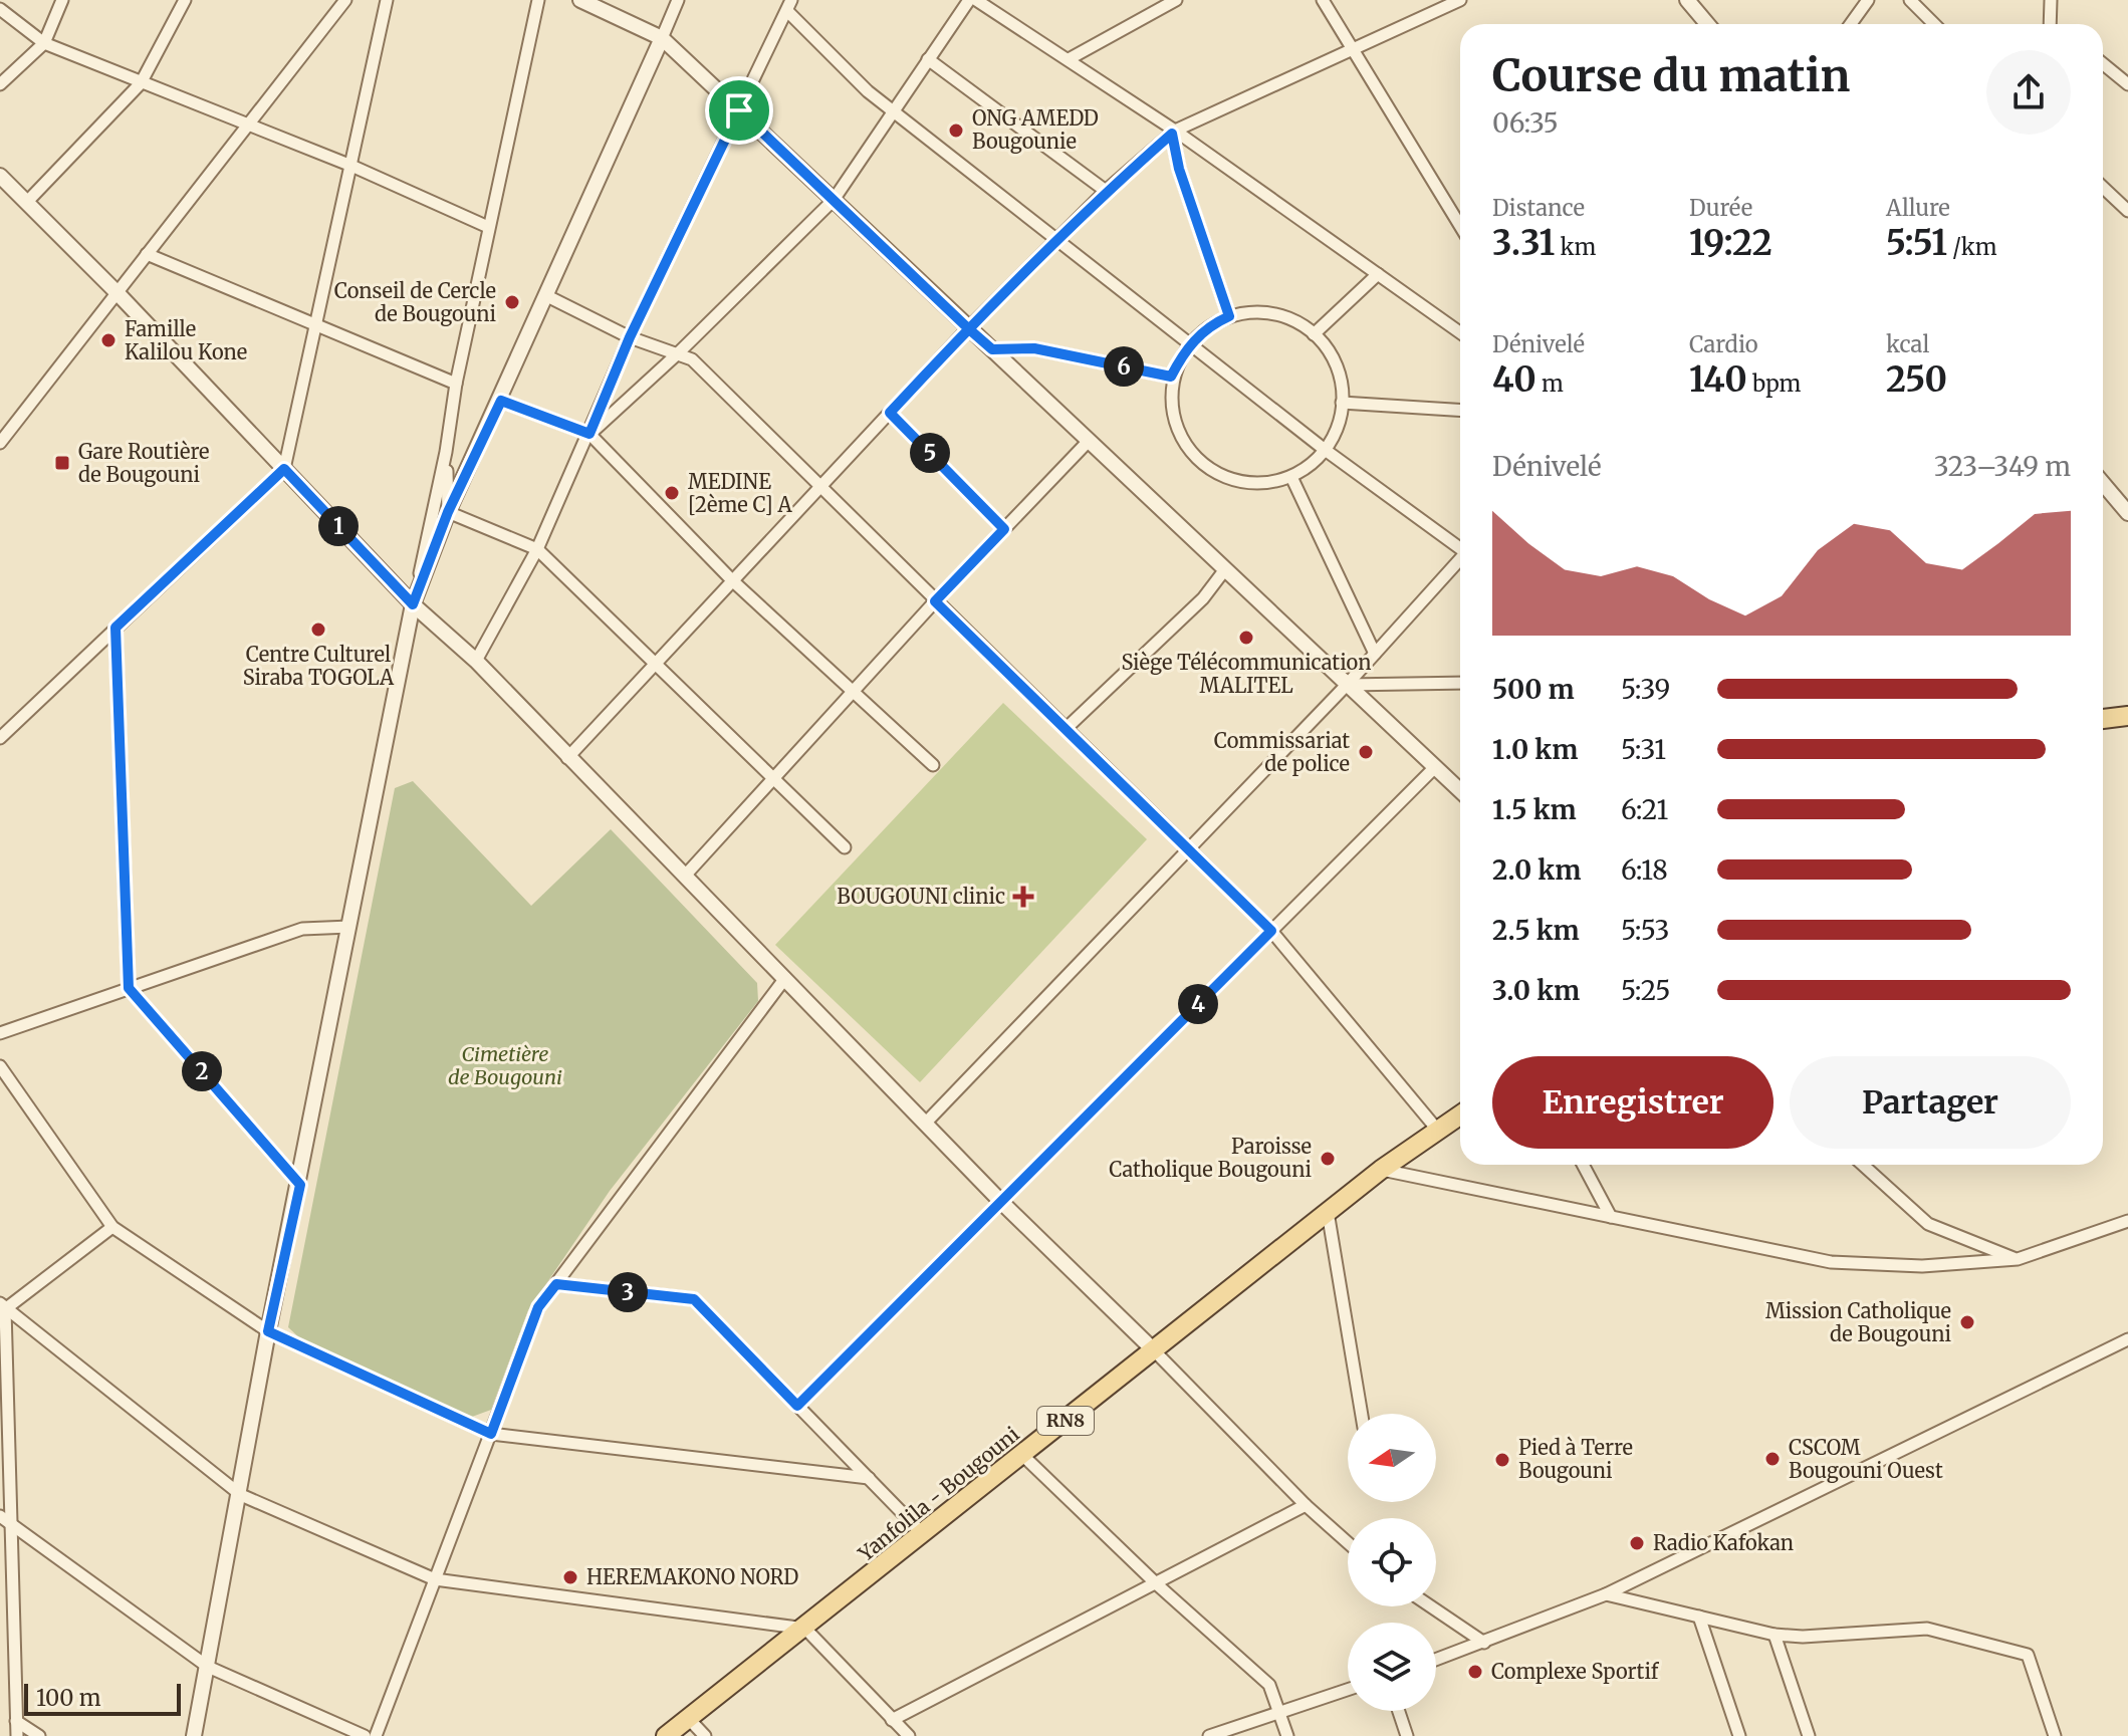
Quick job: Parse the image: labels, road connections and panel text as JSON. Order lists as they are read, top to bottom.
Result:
{
  "streets": {
    "main road": ["RN8", "Yanfolila - Bougouni"]
  },
  "parks": ["Cimetière de Bougouni"],
  "places": {
    "other": [
      "ONG AMEDD Bougounie",
      "Conseil de Cercle de Bougouni",
      "Famille Kalilou Kone",
      "MEDINE [2ème C] A",
      "Centre Culturel Siraba TOGOLA",
      "Siège Télécommunication MALITEL",
      "Commissariat de police",
      "Paroisse Catholique Bougouni",
      "Mission Catholique de Bougouni",
      "CSCOM Bougouni Ouest",
      "Pied à Terre Bougouni",
      "Radio Kafokan",
      "HEREMAKONO NORD",
      "Complexe Sportif"
    ],
    "transit": ["Gare Routière de Bougouni"],
    "health": ["BOUGOUNI clinic"]
  },
  "scale_bar": "100 m",
  "north": "left",
  "page": {
    "heading": ["Course du matin", "06:35"],
    "stats": [
      ["Distance", "3.31 km"],
      ["Durée", "19:22"],
      ["Allure", "5:51 /km"],
      ["Dénivelé", "40 m"],
      ["Cardio", "140 bpm"],
      ["kcal", "250"]
    ],
    "pins": [
      "6",
      "5",
      "1",
      "4",
      "2",
      "3"
    ],
    "chart": ["Dénivelé", "323–349 m"],
    "list": [
      {
        "name": "500 m",
        "note": "5:39"
      },
      {
        "name": "1.0 km",
        "note": "5:31"
      },
      {
        "name": "1.5 km",
        "note": "6:21"
      },
      {
        "name": "2.0 km",
        "note": "6:18"
      },
      {
        "name": "2.5 km",
        "note": "5:53"
      },
      {
        "name": "3.0 km",
        "note": "5:25"
      }
    ],
    "buttons": ["Enregistrer", "Partager"],
    "scale": "100 m"
  }
}
